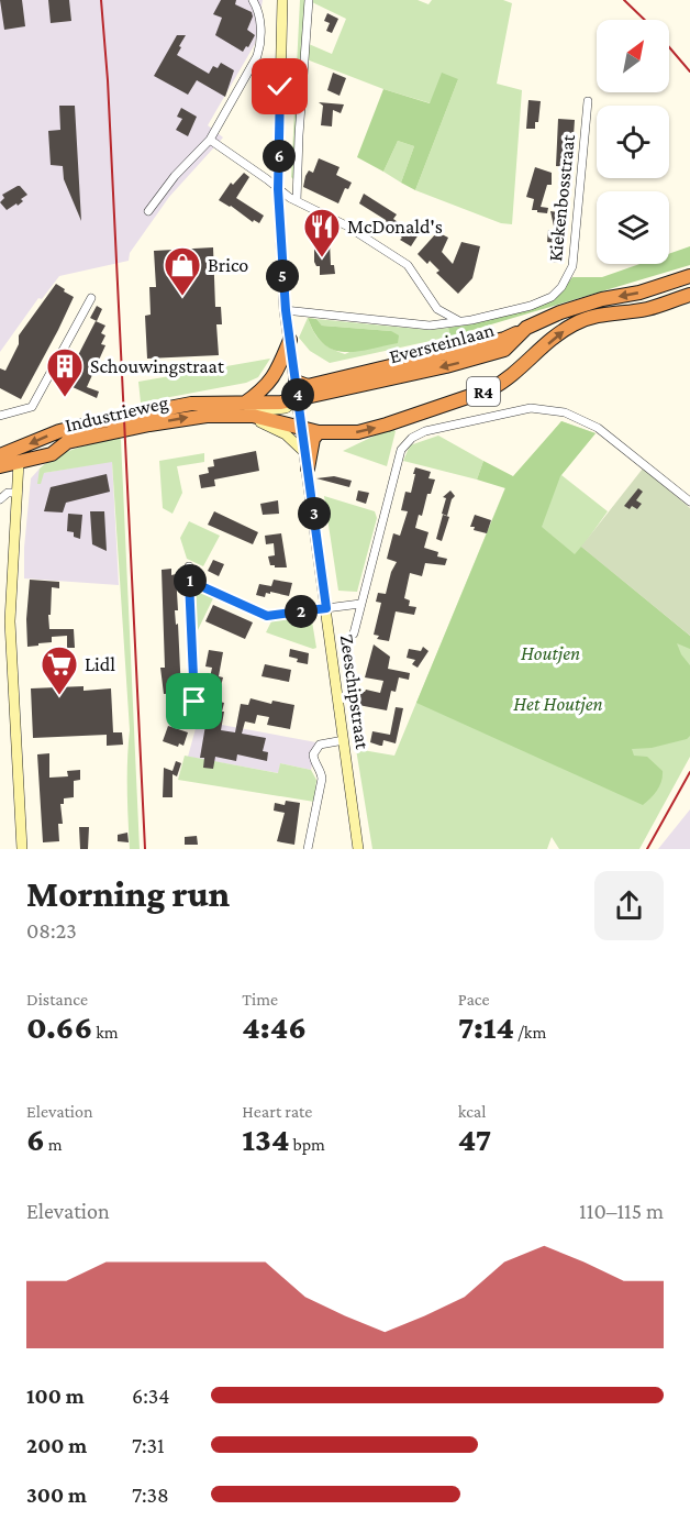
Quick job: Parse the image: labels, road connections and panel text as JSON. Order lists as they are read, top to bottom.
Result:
{
  "streets": {
    "highway": ["Eversteinlaan", "R4", "Industrieweg"],
    "main road": ["Zeeschipstraat"],
    "street": ["Kiekenbosstraat"]
  },
  "crossings": [
    ["Kiekenbosstraat", "Zeeschipstraat"],
    ["Eversteinlaan", "Industrieweg"],
    ["Eversteinlaan", "Zeeschipstraat"],
    ["R4", "Industrieweg"],
    ["R4", "Zeeschipstraat"]
  ],
  "parks": ["Houtjen", "Het Houtjen"],
  "places": {
    "restaurant": ["McDonald's"],
    "shop": ["Brico"],
    "building": ["Schouwingstraat"],
    "supermarket": ["Lidl"]
  },
  "north": "top right",
  "page": {
    "pins": [
      "6",
      "5",
      "4",
      "3",
      "1",
      "2"
    ],
    "heading": ["Morning run", "08:23"],
    "stats": [
      ["Distance", "0.66 km"],
      ["Time", "4:46"],
      ["Pace", "7:14 /km"],
      ["Elevation", "6 m"],
      ["Heart rate", "134 bpm"],
      ["kcal", "47"]
    ],
    "chart": ["Elevation", "110–115 m"],
    "list": [
      {
        "name": "100 m",
        "note": "6:34"
      },
      {
        "name": "200 m",
        "note": "7:31"
      },
      {
        "name": "300 m",
        "note": "7:38"
      }
    ]
  }
}
